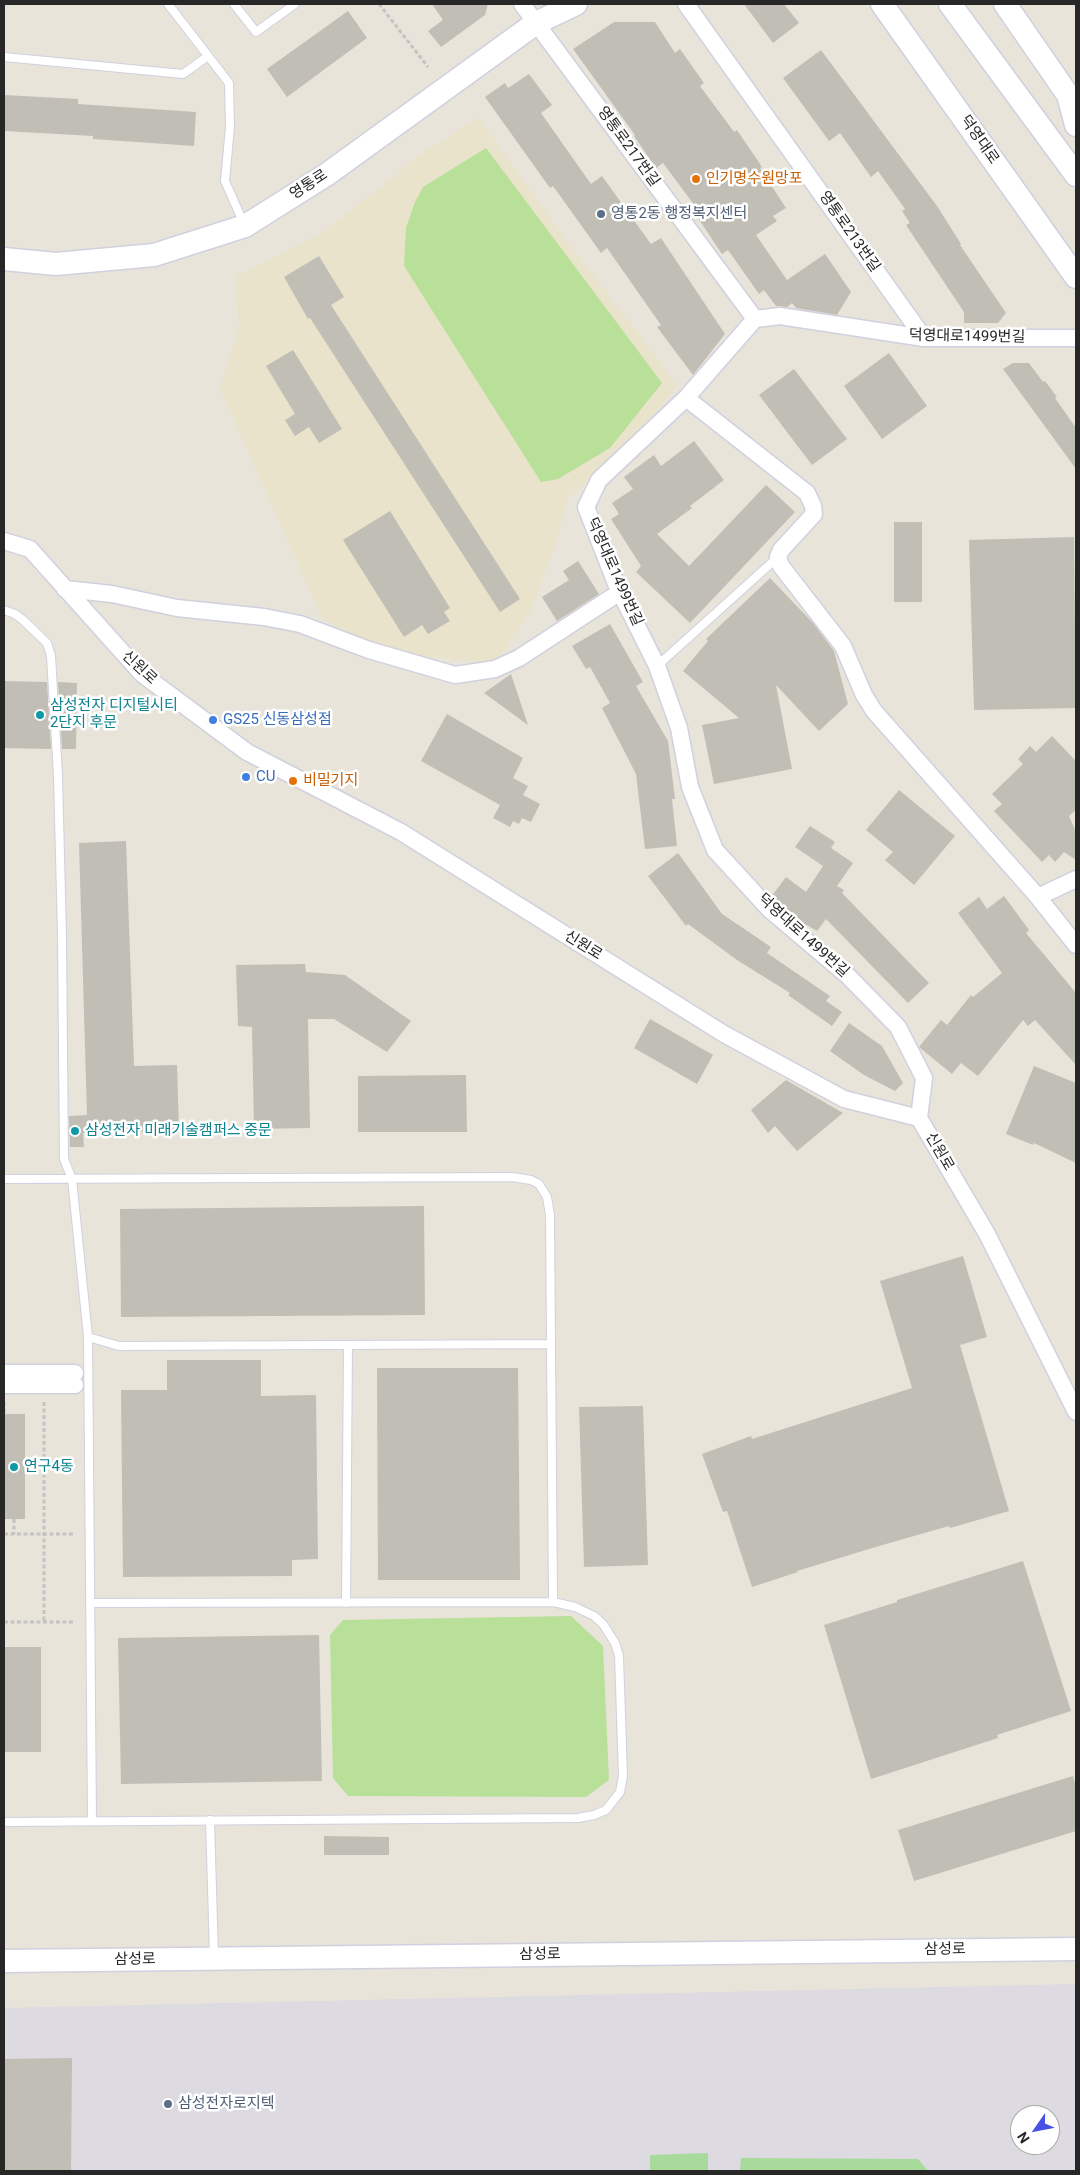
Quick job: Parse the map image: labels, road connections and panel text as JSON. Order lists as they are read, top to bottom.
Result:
{
  "streets": {
    "street": [
      "덕영대로",
      "영통로217번길",
      "영통로",
      "영통로213번길",
      "덕영대로1499번길",
      "신원로",
      "삼성로"
    ]
  },
  "crossings": [
    ["영통로217번길", "영통로"],
    ["영통로217번길", "덕영대로1499번길"],
    ["영통로213번길", "덕영대로1499번길"],
    ["덕영대로1499번길", "신원로"]
  ],
  "places": [
    "인기명수원망포",
    "영통2동 행정복지센터",
    "삼성전자 디지털시티 2단지 후문",
    "GS25 신동삼성점",
    "CU",
    "비밀기지",
    "삼성전자 미래기술캠퍼스 중문",
    "연구4동",
    "삼성전자로지텍"
  ],
  "north": "bottom left"
}
